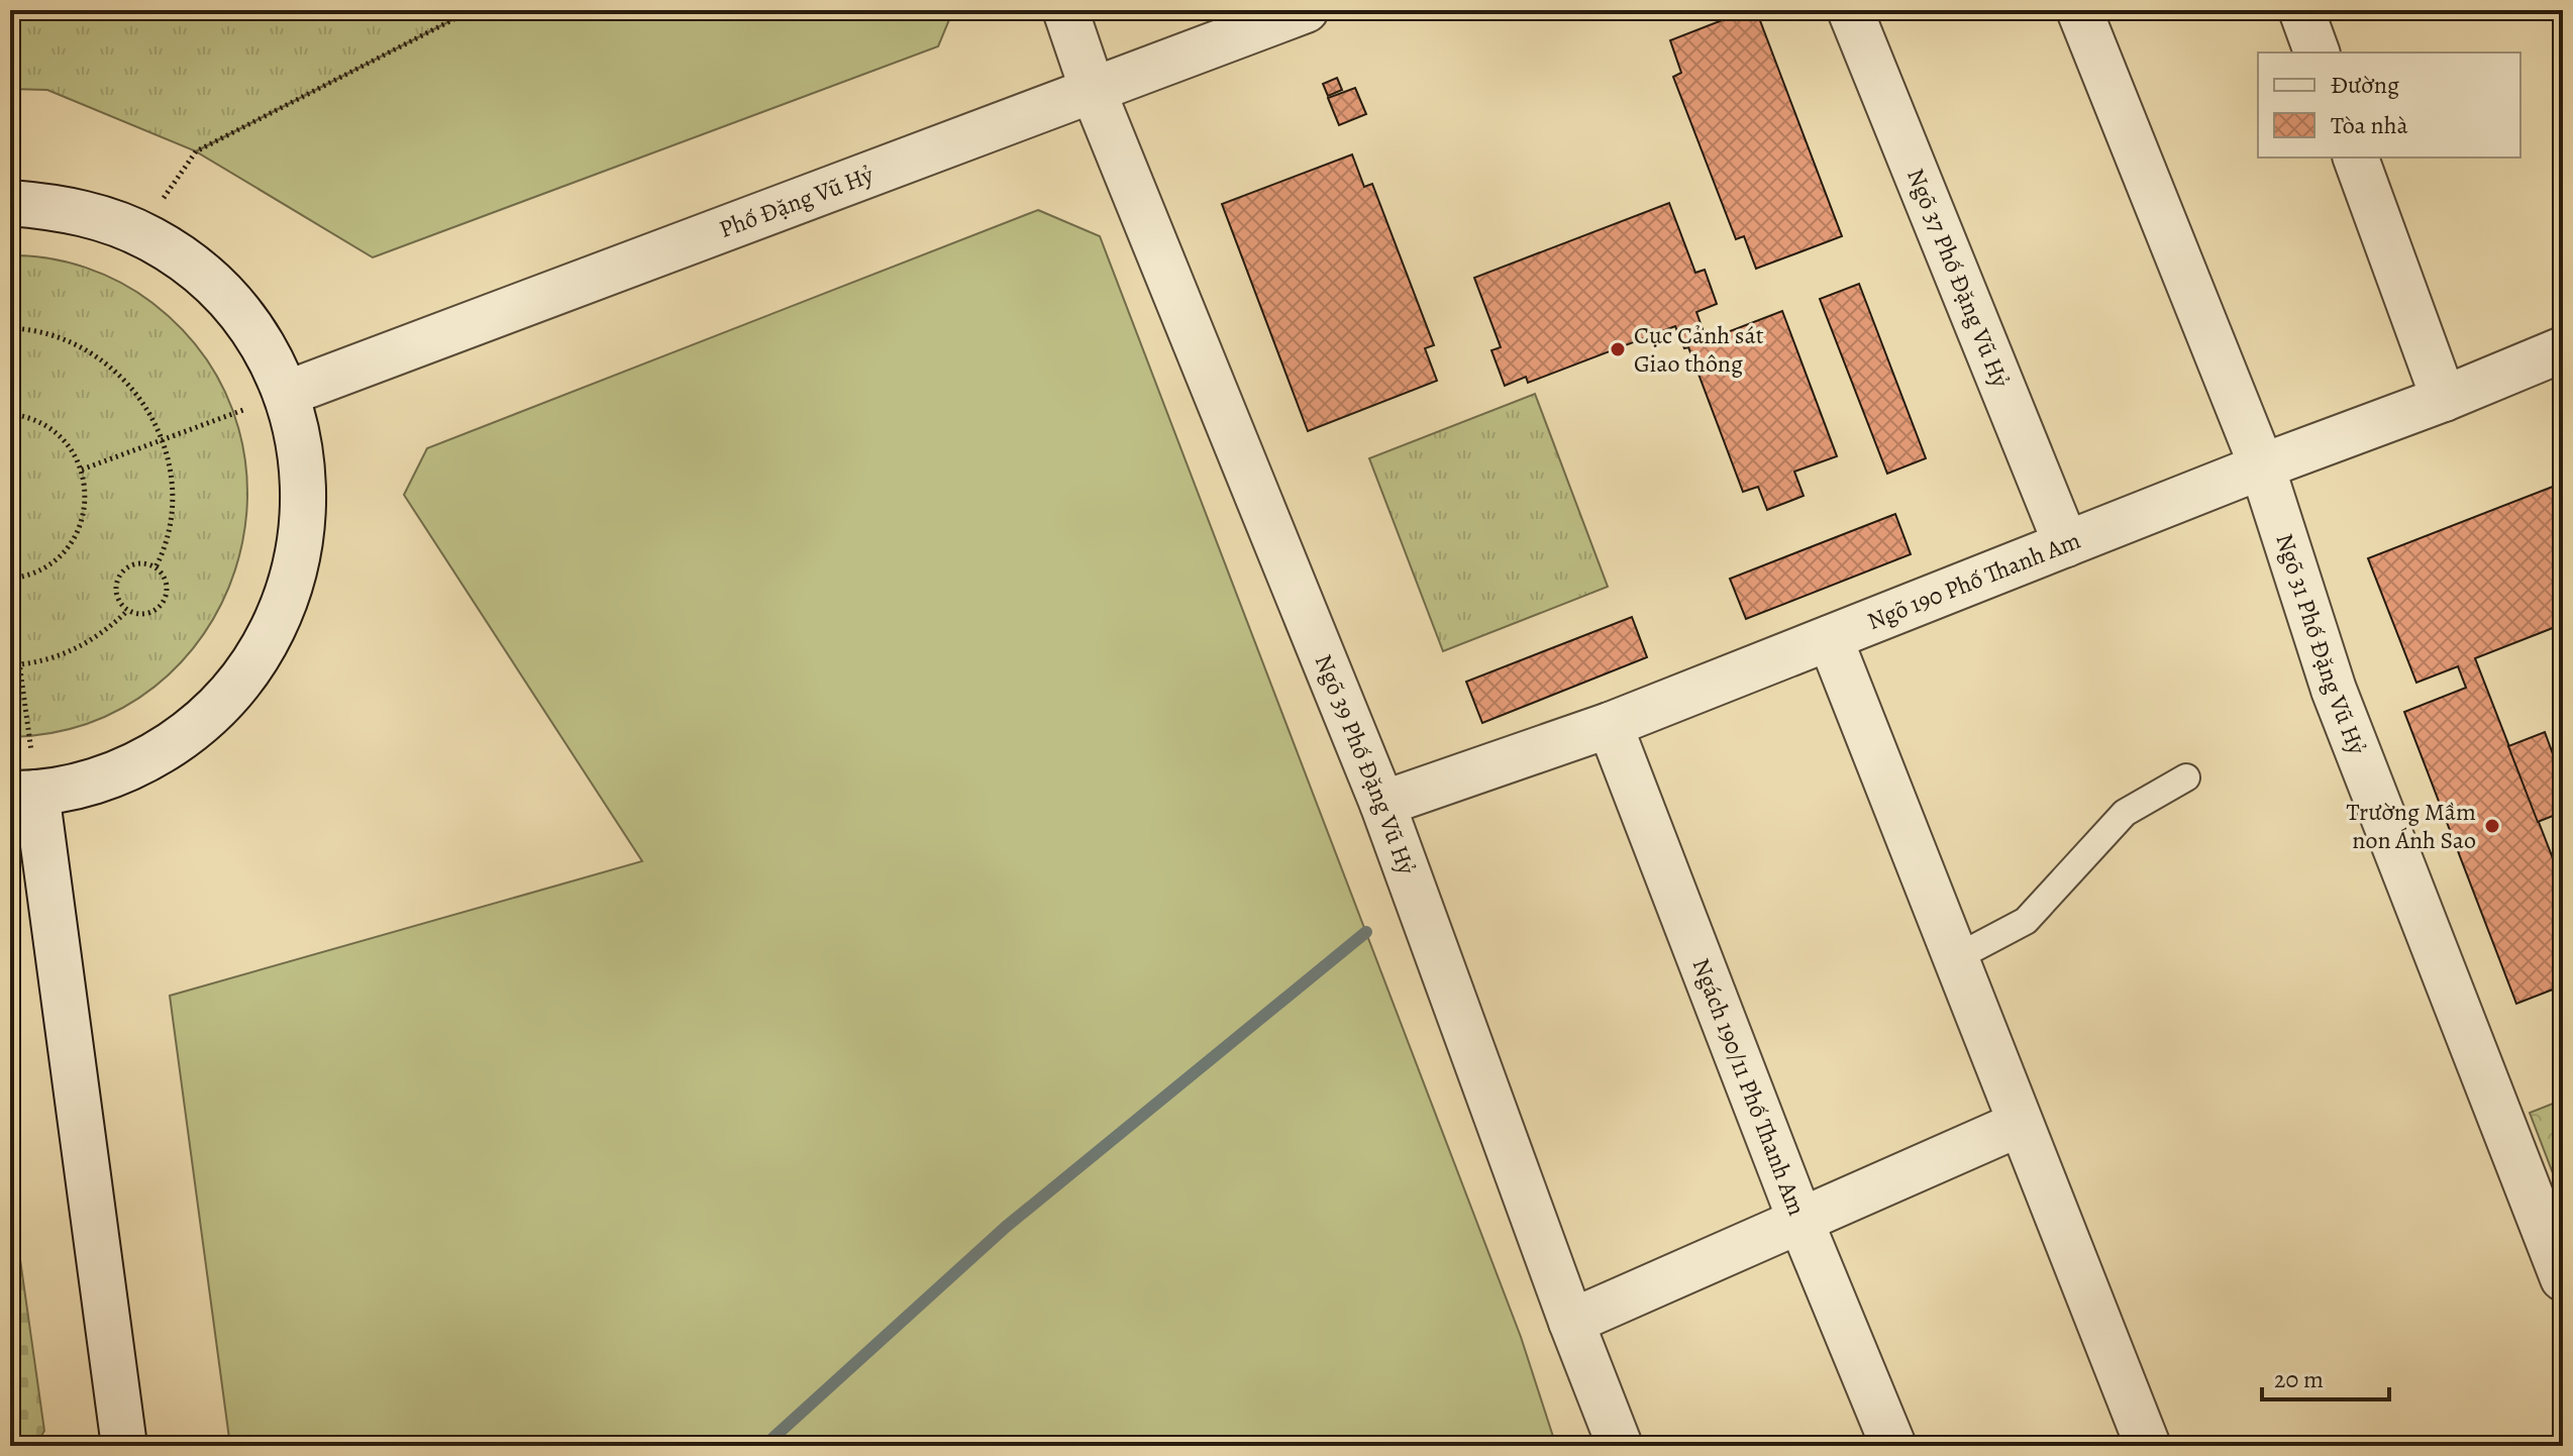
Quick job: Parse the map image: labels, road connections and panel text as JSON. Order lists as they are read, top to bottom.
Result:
{
  "streets": {
    "street": [
      "Phố Đặng Vũ Hỷ",
      "Ngõ 37 Phố Đặng Vũ Hỷ",
      "Ngõ 190 Phố Thanh Am",
      "Ngõ 31 Phố Đặng Vũ Hỷ",
      "Ngõ 39 Phố Đặng Vũ Hỷ",
      "Ngách 190/11 Phố Thanh Am"
    ]
  },
  "crossings": [
    ["Phố Đặng Vũ Hỷ", "Ngõ 39 Phố Đặng Vũ Hỷ"],
    ["Ngõ 37 Phố Đặng Vũ Hỷ", "Ngõ 190 Phố Thanh Am"],
    ["Ngõ 190 Phố Thanh Am", "Ngõ 31 Phố Đặng Vũ Hỷ"],
    ["Ngõ 190 Phố Thanh Am", "Ngõ 39 Phố Đặng Vũ Hỷ"],
    ["Ngõ 190 Phố Thanh Am", "Ngách 190/11 Phố Thanh Am"]
  ],
  "places": ["Cục Cảnh sát Giao thông", "Trường Mầm non Ánh Sao"],
  "legend": ["Đường", "Tòa nhà"],
  "scale_bar": "20 m"
}
